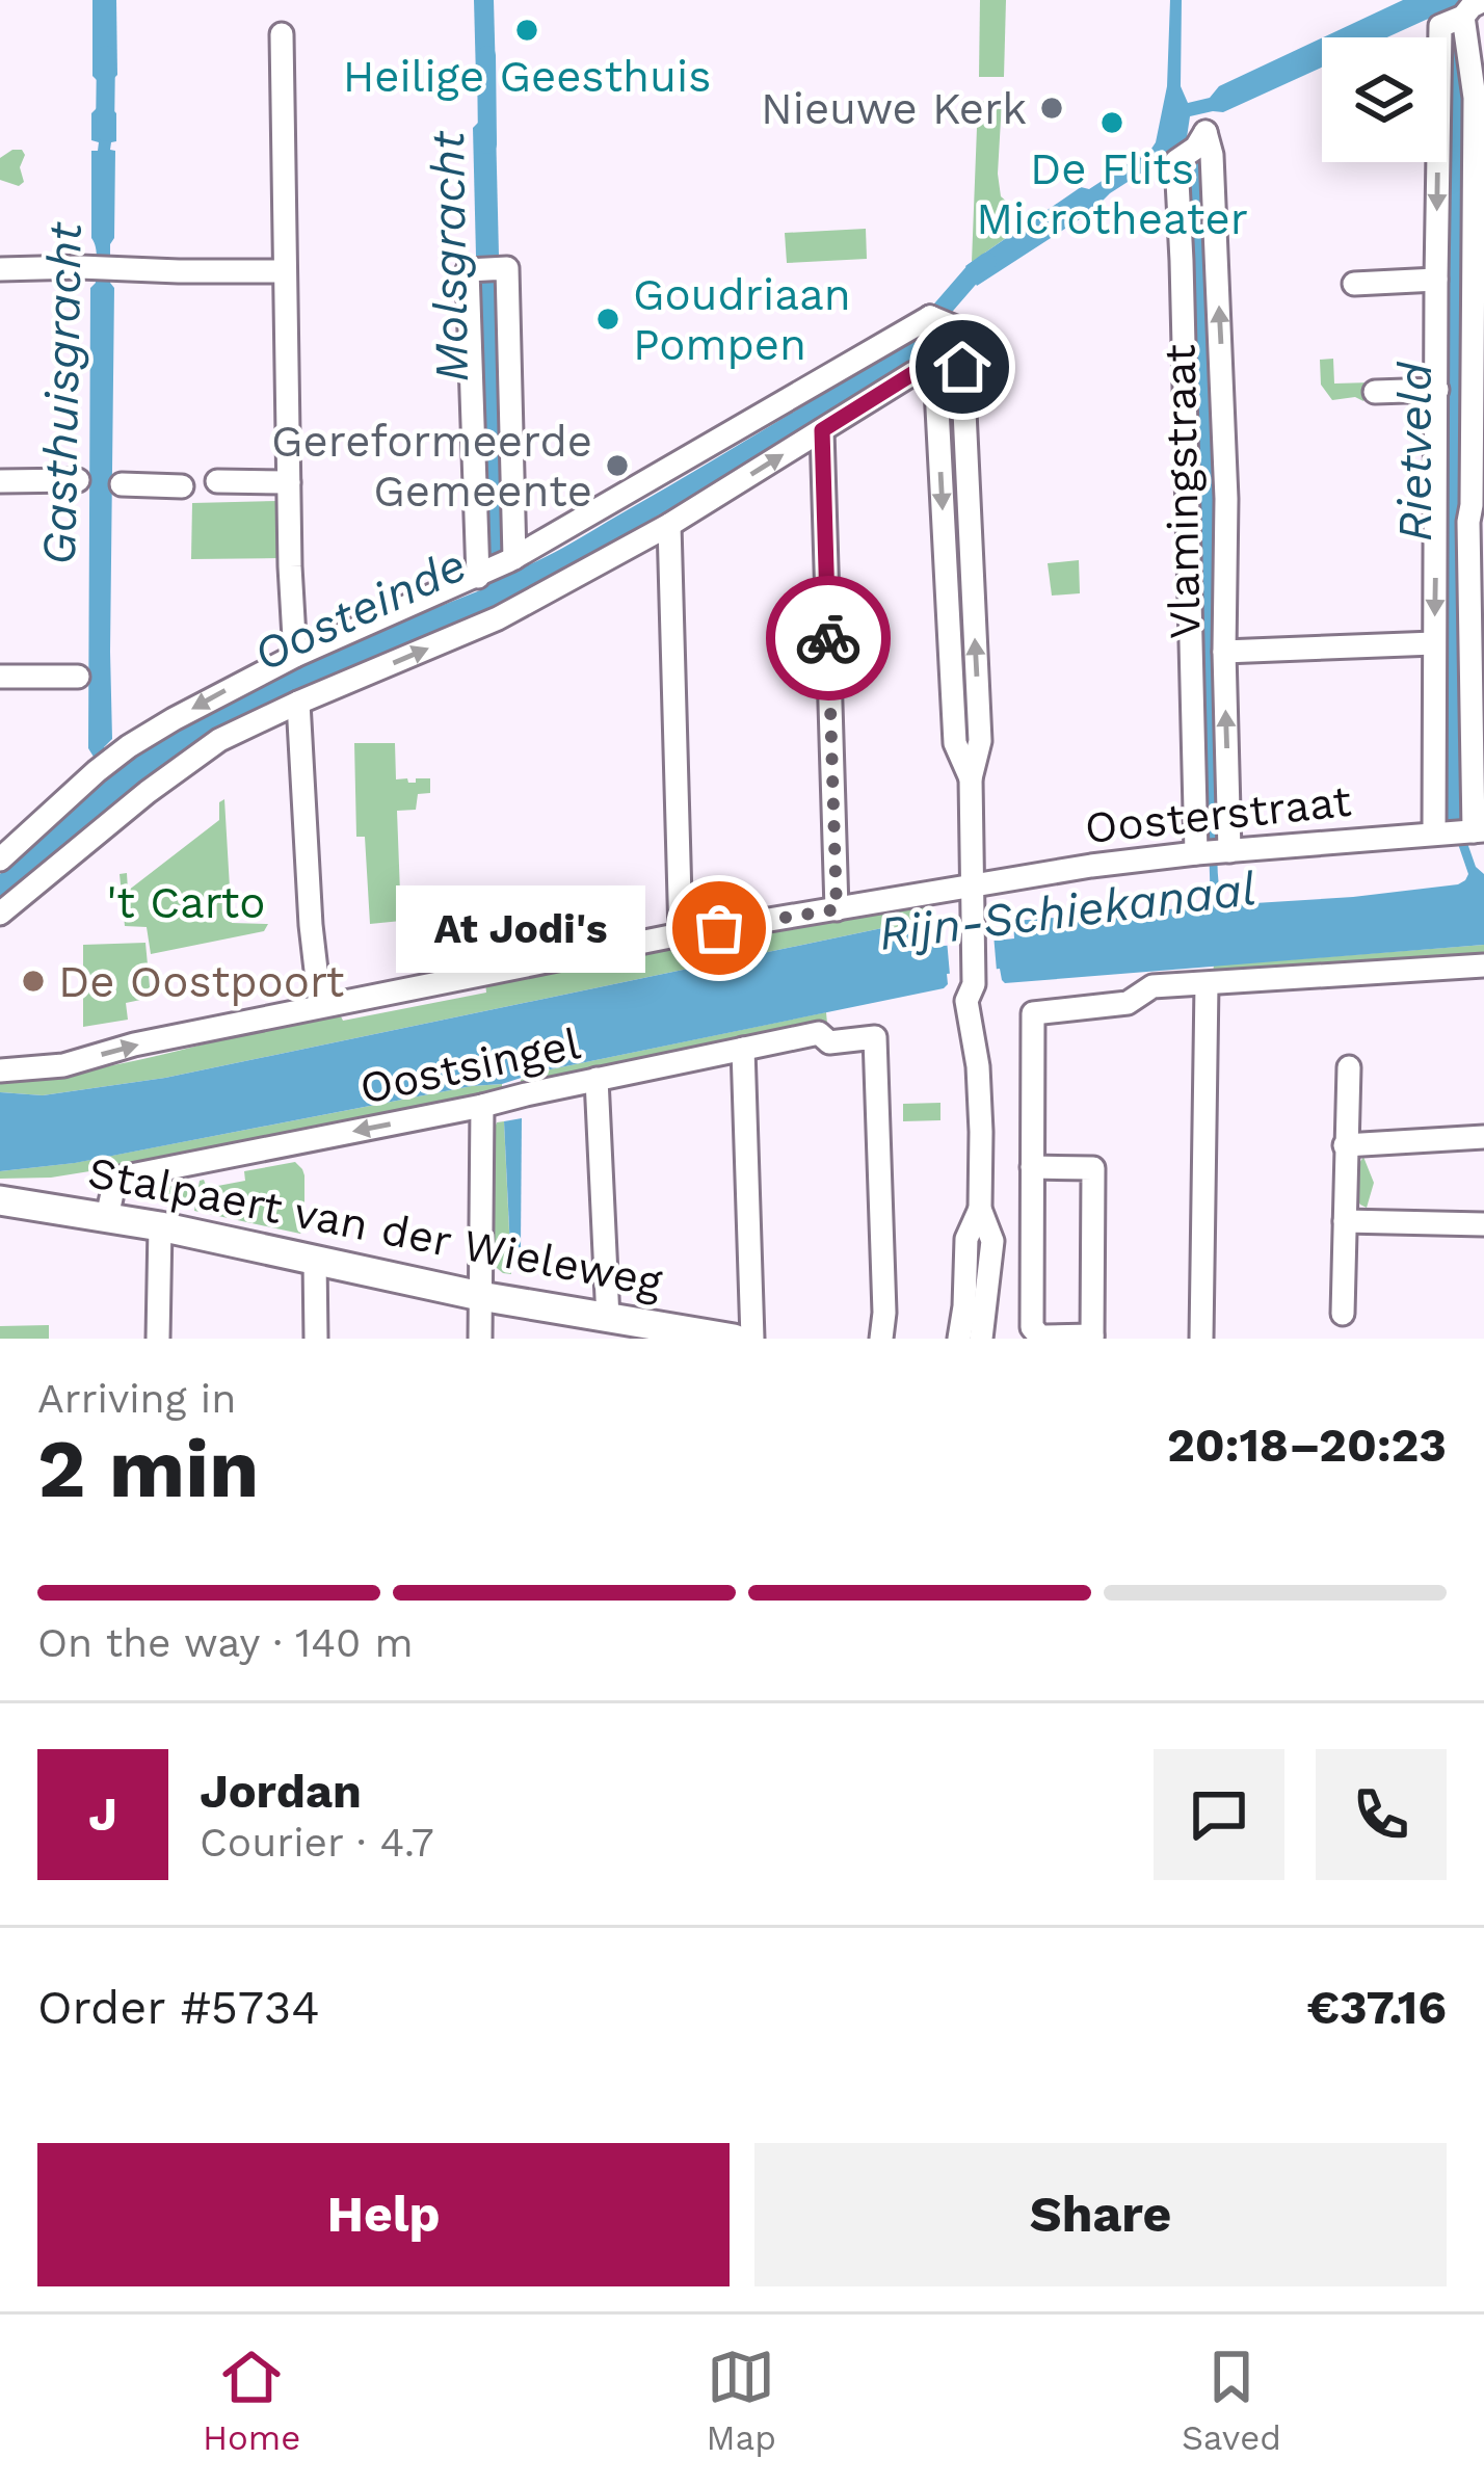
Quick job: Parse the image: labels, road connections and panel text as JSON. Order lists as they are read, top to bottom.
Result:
{
  "streets": {
    "main road": ["Stalpaert van der Wieleweg"],
    "street": ["Vlamingstraat", "Oosterstraat", "Oostsingel"]
  },
  "crossings": [
    ["Vlamingstraat", "Oosterstraat"],
    ["Oostsingel", "Stalpaert van der Wieleweg"]
  ],
  "one_way": ["Oostsingel"],
  "water": [
    "Molsgracht",
    "Gasthuisgracht",
    "Rietveld",
    "Oosteinde",
    "Rijn-Schiekanaal"
  ],
  "parks": ["'t Carto"],
  "places": [
    "Heilige Geesthuis",
    "Nieuwe Kerk",
    "De Flits Microtheater",
    "Goudriaan Pompen",
    "Gereformeerde Gemeente",
    "At Jodi's",
    "De Oostpoort"
  ],
  "page": {
    "bubble": "At Jodi's",
    "heading": ["2 min", "Arriving in", "20:18–20:23"],
    "panel": [
      "Jordan",
      "Courier · 4.7",
      "Order #5734",
      "€37.16"
    ],
    "bar": "On the way · 140 m",
    "round": "J",
    "buttons": ["Help", "Share"],
    "tabs": ["Home", "Map", "Saved"]
  }
}
